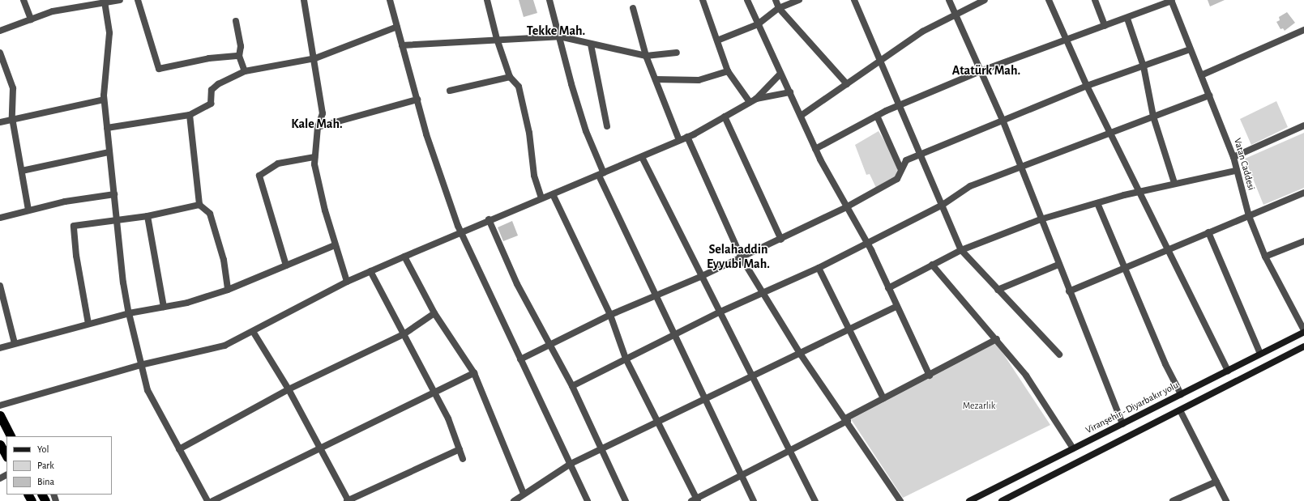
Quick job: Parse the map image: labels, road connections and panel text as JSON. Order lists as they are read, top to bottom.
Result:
{
  "streets": {
    "main road": ["Viranşehir - Diyarbakır yolu"],
    "street": ["Vatan Caddesi"]
  },
  "crossings": [
    ["Vatan Caddesi", "Viranşehir - Diyarbakır yolu"]
  ],
  "districts": [
    "Tekke Mah.",
    "Atatürk Mah.",
    "Kale Mah.",
    "Selahaddin Eyyubi Mah."
  ],
  "parks": ["Mezarlık"],
  "legend": ["Yol", "Park", "Bina"]
}
